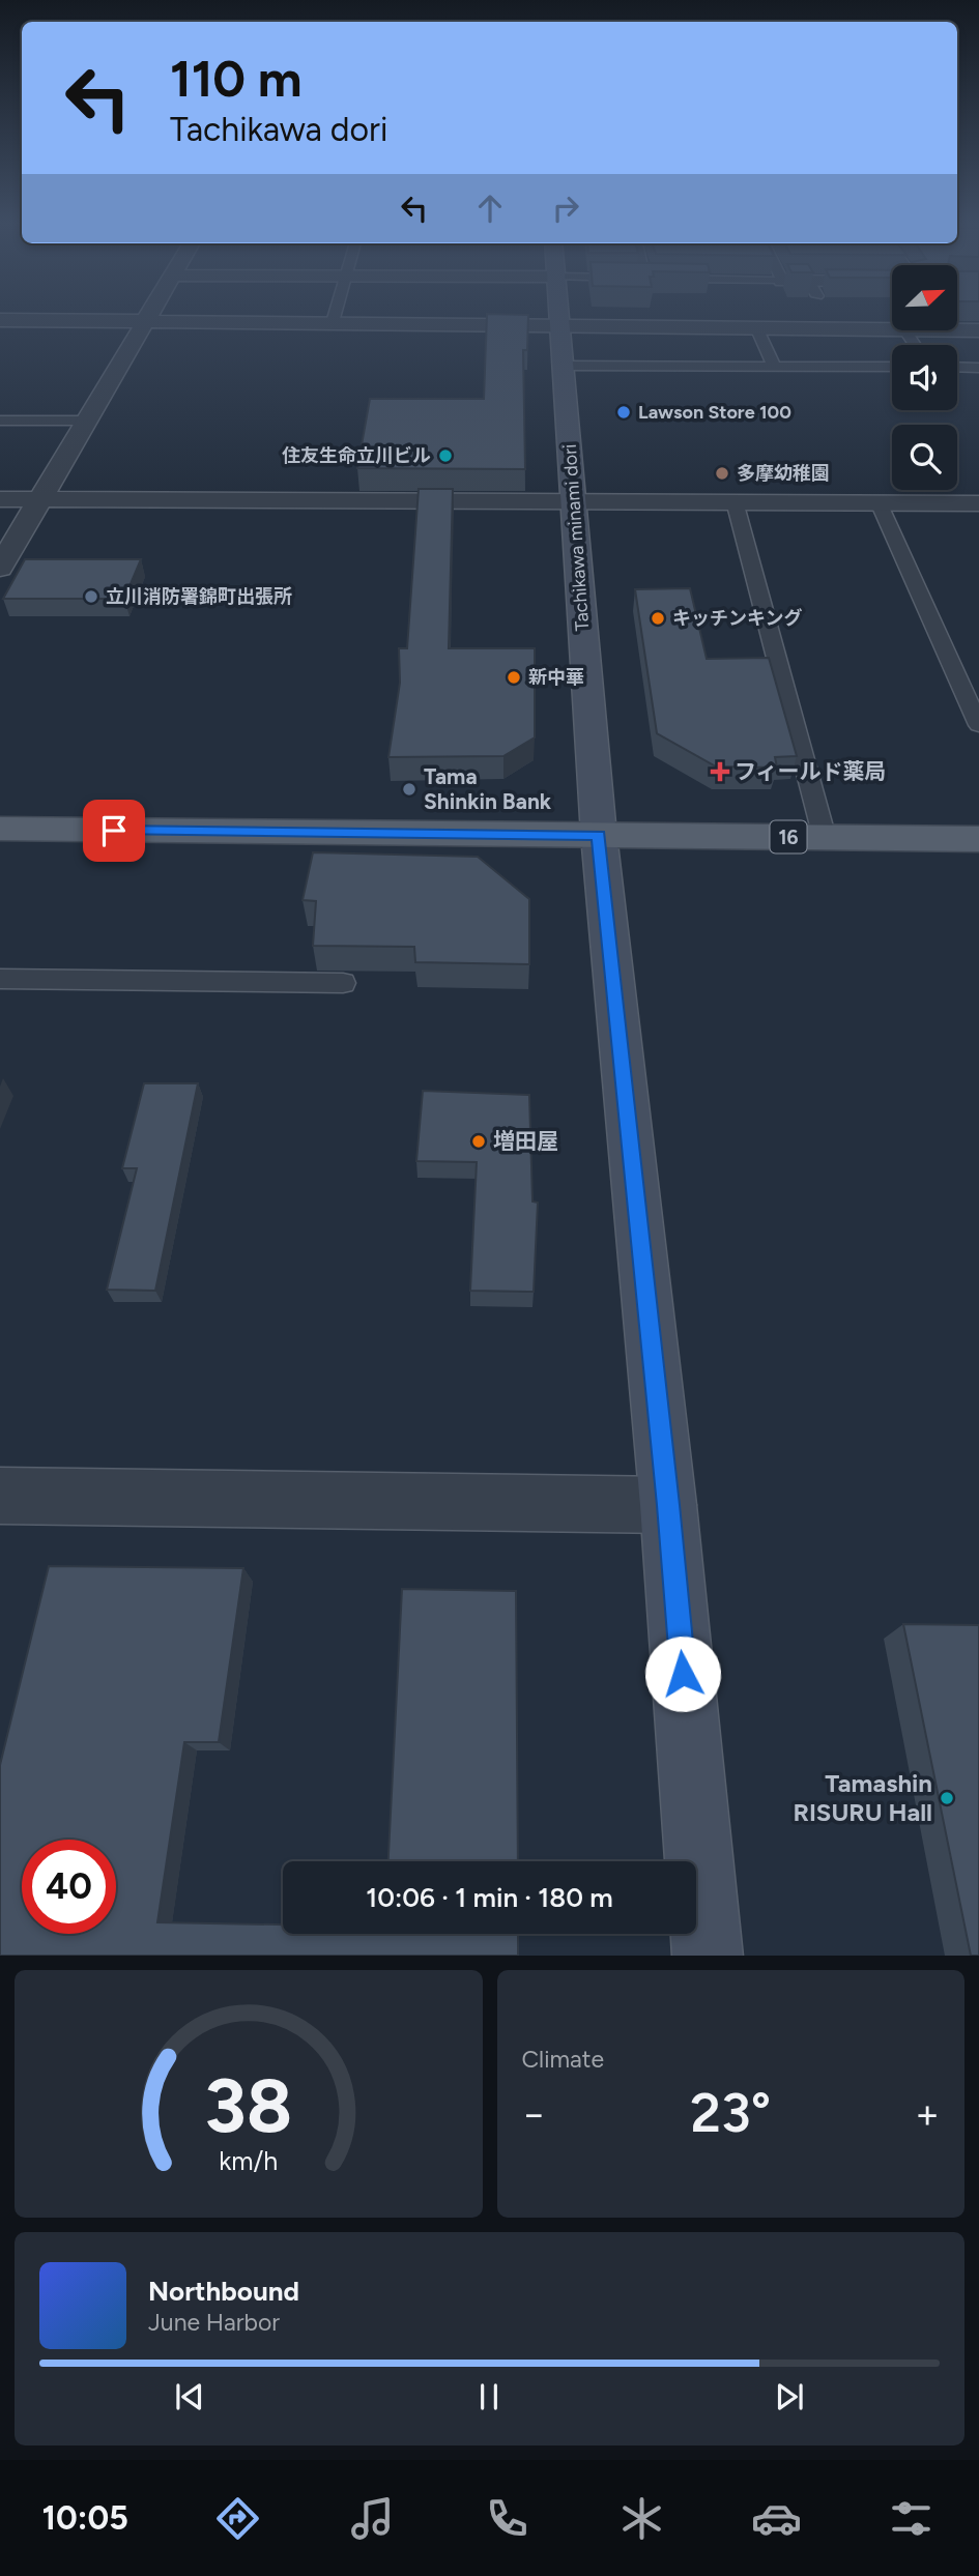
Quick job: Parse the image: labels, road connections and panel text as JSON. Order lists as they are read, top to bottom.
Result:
{
  "streets": {
    "main road": ["16"],
    "street": ["Tachikawa minami dori"]
  },
  "crossings": [
    ["Tachikawa minami dori", "16"]
  ],
  "places": {
    "other": [
      "Lawson Store 100",
      "住友生命立川ビル",
      "多摩幼稚園",
      "立川消防署錦町出張所",
      "キッチンキング",
      "新中華",
      "Tama Shinkin Bank",
      "増田屋",
      "Tamashin RISURU Hall"
    ],
    "health": ["フィールド薬局"]
  },
  "north": "top right",
  "page": {
    "turn": ["110 m", "Tachikawa dori"],
    "limit": "40",
    "trip": "10:06 · 1 min · 180 m",
    "tile": "Climate",
    "heat": ["−", "23°", "+"],
    "song": ["Northbound", "June Harbor"],
    "tabs": "10:05",
    "gauge": ["38", "km/h"]
  }
}
